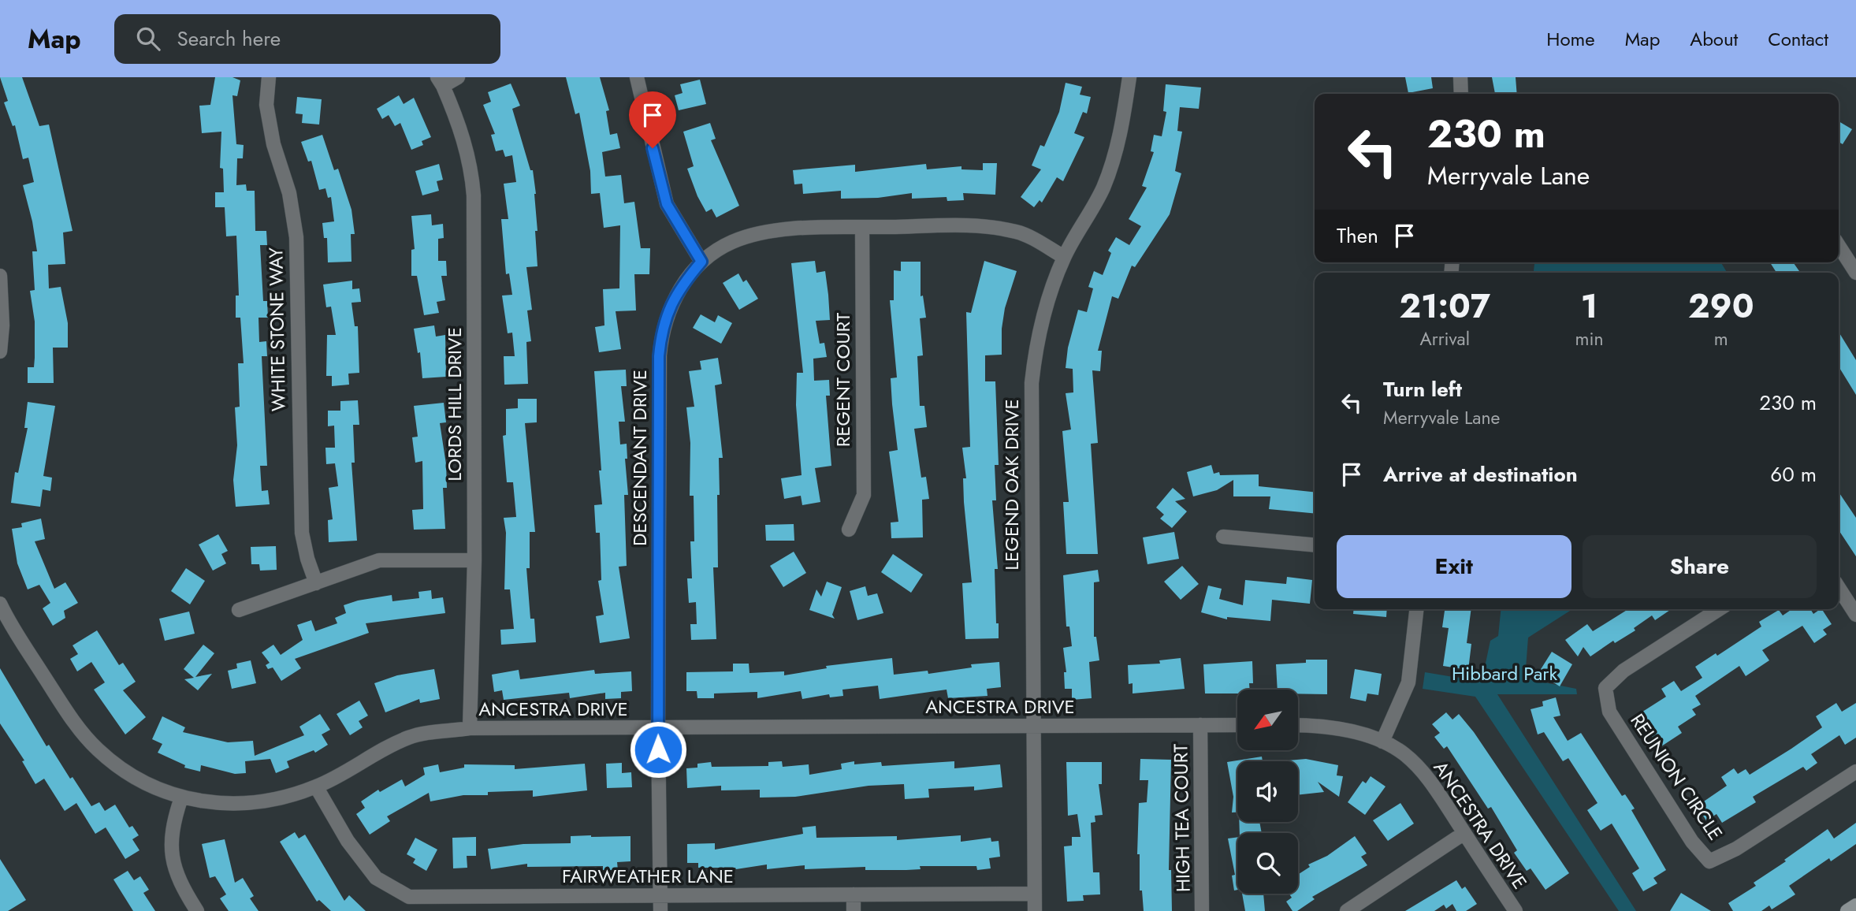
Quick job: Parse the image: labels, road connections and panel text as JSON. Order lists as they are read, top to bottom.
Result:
{
  "streets": {
    "street": [
      "WHITE STONE WAY",
      "REGENT COURT",
      "LORDS HILL DRIVE",
      "DESCENDANT DRIVE",
      "LEGEND OAK DRIVE",
      "ANCESTRA DRIVE",
      "REUNION CIRCLE",
      "HIGH TEA COURT",
      "FAIRWEATHER LANE"
    ]
  },
  "crossings": [
    ["REGENT COURT", "DESCENDANT DRIVE"],
    ["LORDS HILL DRIVE", "ANCESTRA DRIVE"],
    ["DESCENDANT DRIVE", "LEGEND OAK DRIVE"],
    ["DESCENDANT DRIVE", "ANCESTRA DRIVE"],
    ["DESCENDANT DRIVE", "FAIRWEATHER LANE"],
    ["LEGEND OAK DRIVE", "ANCESTRA DRIVE"],
    ["LEGEND OAK DRIVE", "FAIRWEATHER LANE"],
    ["ANCESTRA DRIVE", "HIGH TEA COURT"],
    ["ANCESTRA DRIVE", "FAIRWEATHER LANE"]
  ],
  "parks": ["Hibbard Park"],
  "north": "bottom left",
  "page": {
    "header": "Map",
    "search": "Search here",
    "nav": [
      "Home",
      "Map",
      "About",
      "Contact"
    ],
    "turn": ["230 m", "Merryvale Lane"],
    "then": "Then",
    "eta": [
      "21:07",
      "Arrival",
      "1",
      "min",
      "290",
      "m"
    ],
    "list": [
      {
        "name": "Turn left",
        "note": "Merryvale Lane",
        "value": "230 m"
      },
      {
        "name": "Arrive at destination",
        "value": "60 m"
      }
    ],
    "buttons": ["Exit", "Share"]
  }
}
